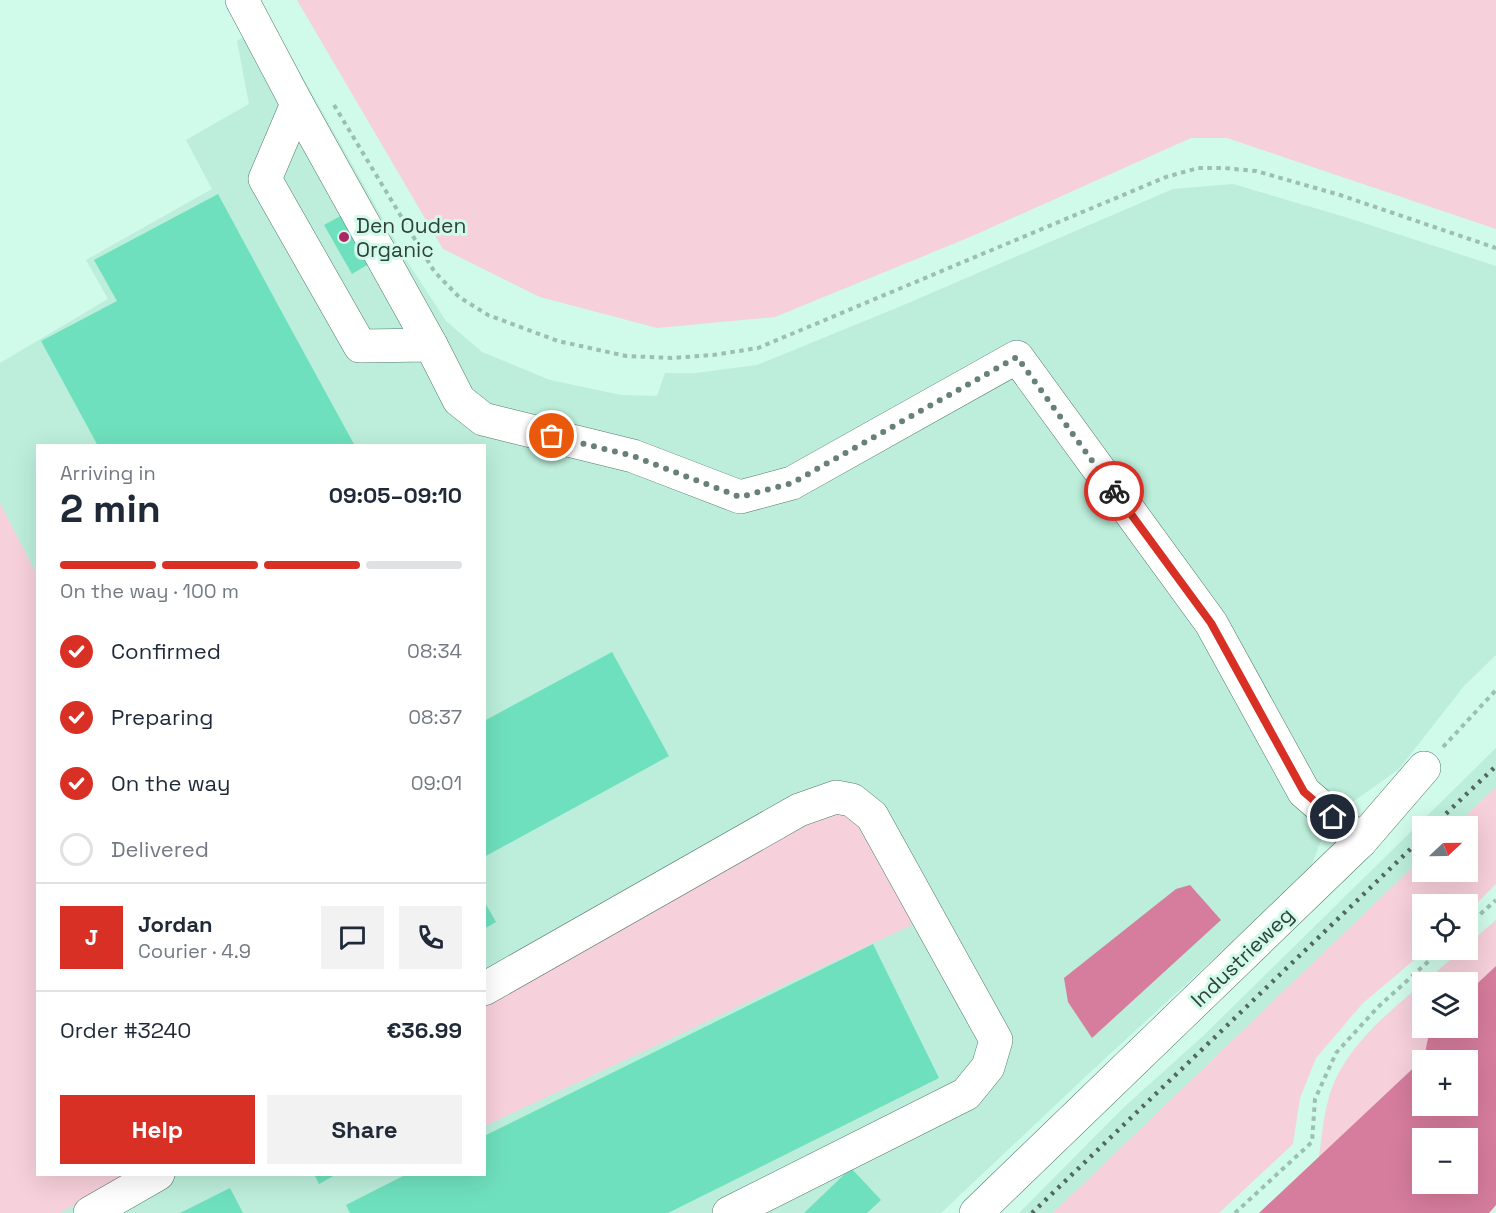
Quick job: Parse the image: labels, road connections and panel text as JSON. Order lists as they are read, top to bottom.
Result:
{
  "streets": {
    "street": ["Industrieweg"]
  },
  "places": ["Den Ouden Organic"],
  "north": "right",
  "page": {
    "heading": ["2 min", "Arriving in", "09:05–09:10"],
    "panel": [
      "Jordan",
      "Courier · 4.9",
      "Order #3240",
      "€36.99"
    ],
    "bar": "On the way · 100 m",
    "list": [
      ["Confirmed", "08:34"],
      ["Preparing", "08:37"],
      ["On the way", "09:01"],
      "Delivered"
    ],
    "map_buttons": ["+", "−"],
    "round": "J",
    "buttons": ["Help", "Share"]
  }
}
